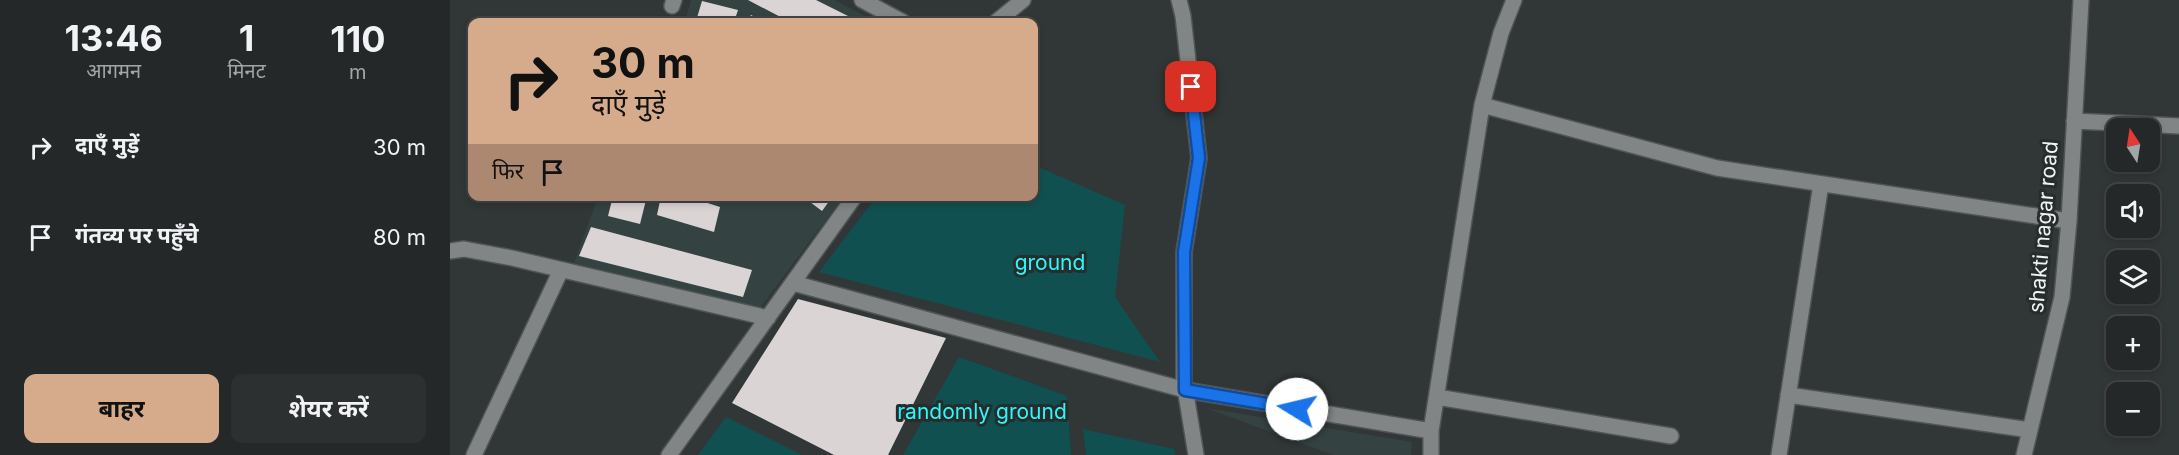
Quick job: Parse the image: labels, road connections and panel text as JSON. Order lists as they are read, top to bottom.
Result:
{
  "streets": {
    "street": ["shakti nagar road"]
  },
  "parks": ["ground", "randomly ground"],
  "north": "top",
  "page": {
    "eta": [
      "13:46",
      "आगमन",
      "1",
      "मिनट",
      "110",
      "m"
    ],
    "turn": ["30 m", "दाएँ मुड़ें"],
    "list": [
      {
        "name": "दाएँ मुड़ें",
        "value": "30 m"
      },
      {
        "name": "गंतव्य पर पहुँचे",
        "value": "80 m"
      }
    ],
    "map_buttons": ["+", "−"],
    "then": "फिर",
    "buttons": ["बाहर", "शेयर करें"]
  }
}
